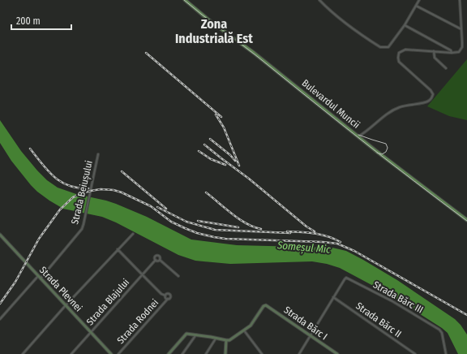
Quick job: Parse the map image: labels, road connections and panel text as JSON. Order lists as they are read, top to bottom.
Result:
{
  "streets": {
    "main road": ["Bulevardul Muncii"],
    "street": [
      "Strada Beiușului",
      "Strada Plevnei",
      "Strada Bărc III",
      "Strada Blajului",
      "Strada Bărc II",
      "Strada Rodnei",
      "Strada Bărc I"
    ]
  },
  "crossings": [
    ["Strada Beiușului", "Strada Plevnei"],
    ["Strada Plevnei", "Strada Blajului"],
    ["Strada Bărc III", "Strada Bărc II"]
  ],
  "districts": ["Zona Industrială Est"],
  "water": ["Someșul Mic"],
  "scale_bar": "200 m"
}
